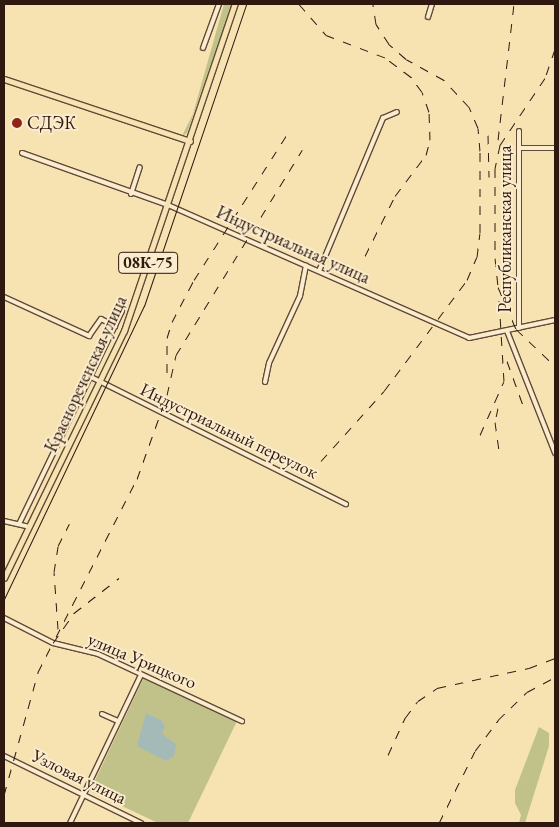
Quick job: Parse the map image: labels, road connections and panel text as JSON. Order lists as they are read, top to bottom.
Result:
{
  "streets": {
    "main road": ["08К-75", "Краснореченская улица"],
    "street": [
      "Республиканская улица",
      "Индустриальная улица",
      "Индустриальный переулок",
      "улица Урицкого",
      "Узловая улица"
    ]
  },
  "crossings": [
    ["Республиканская улица", "Индустриальная улица"],
    ["Индустриальная улица", "Краснореченская улица"],
    ["Краснореченская улица", "Индустриальный переулок"]
  ],
  "places": ["СДЭК"]
}
